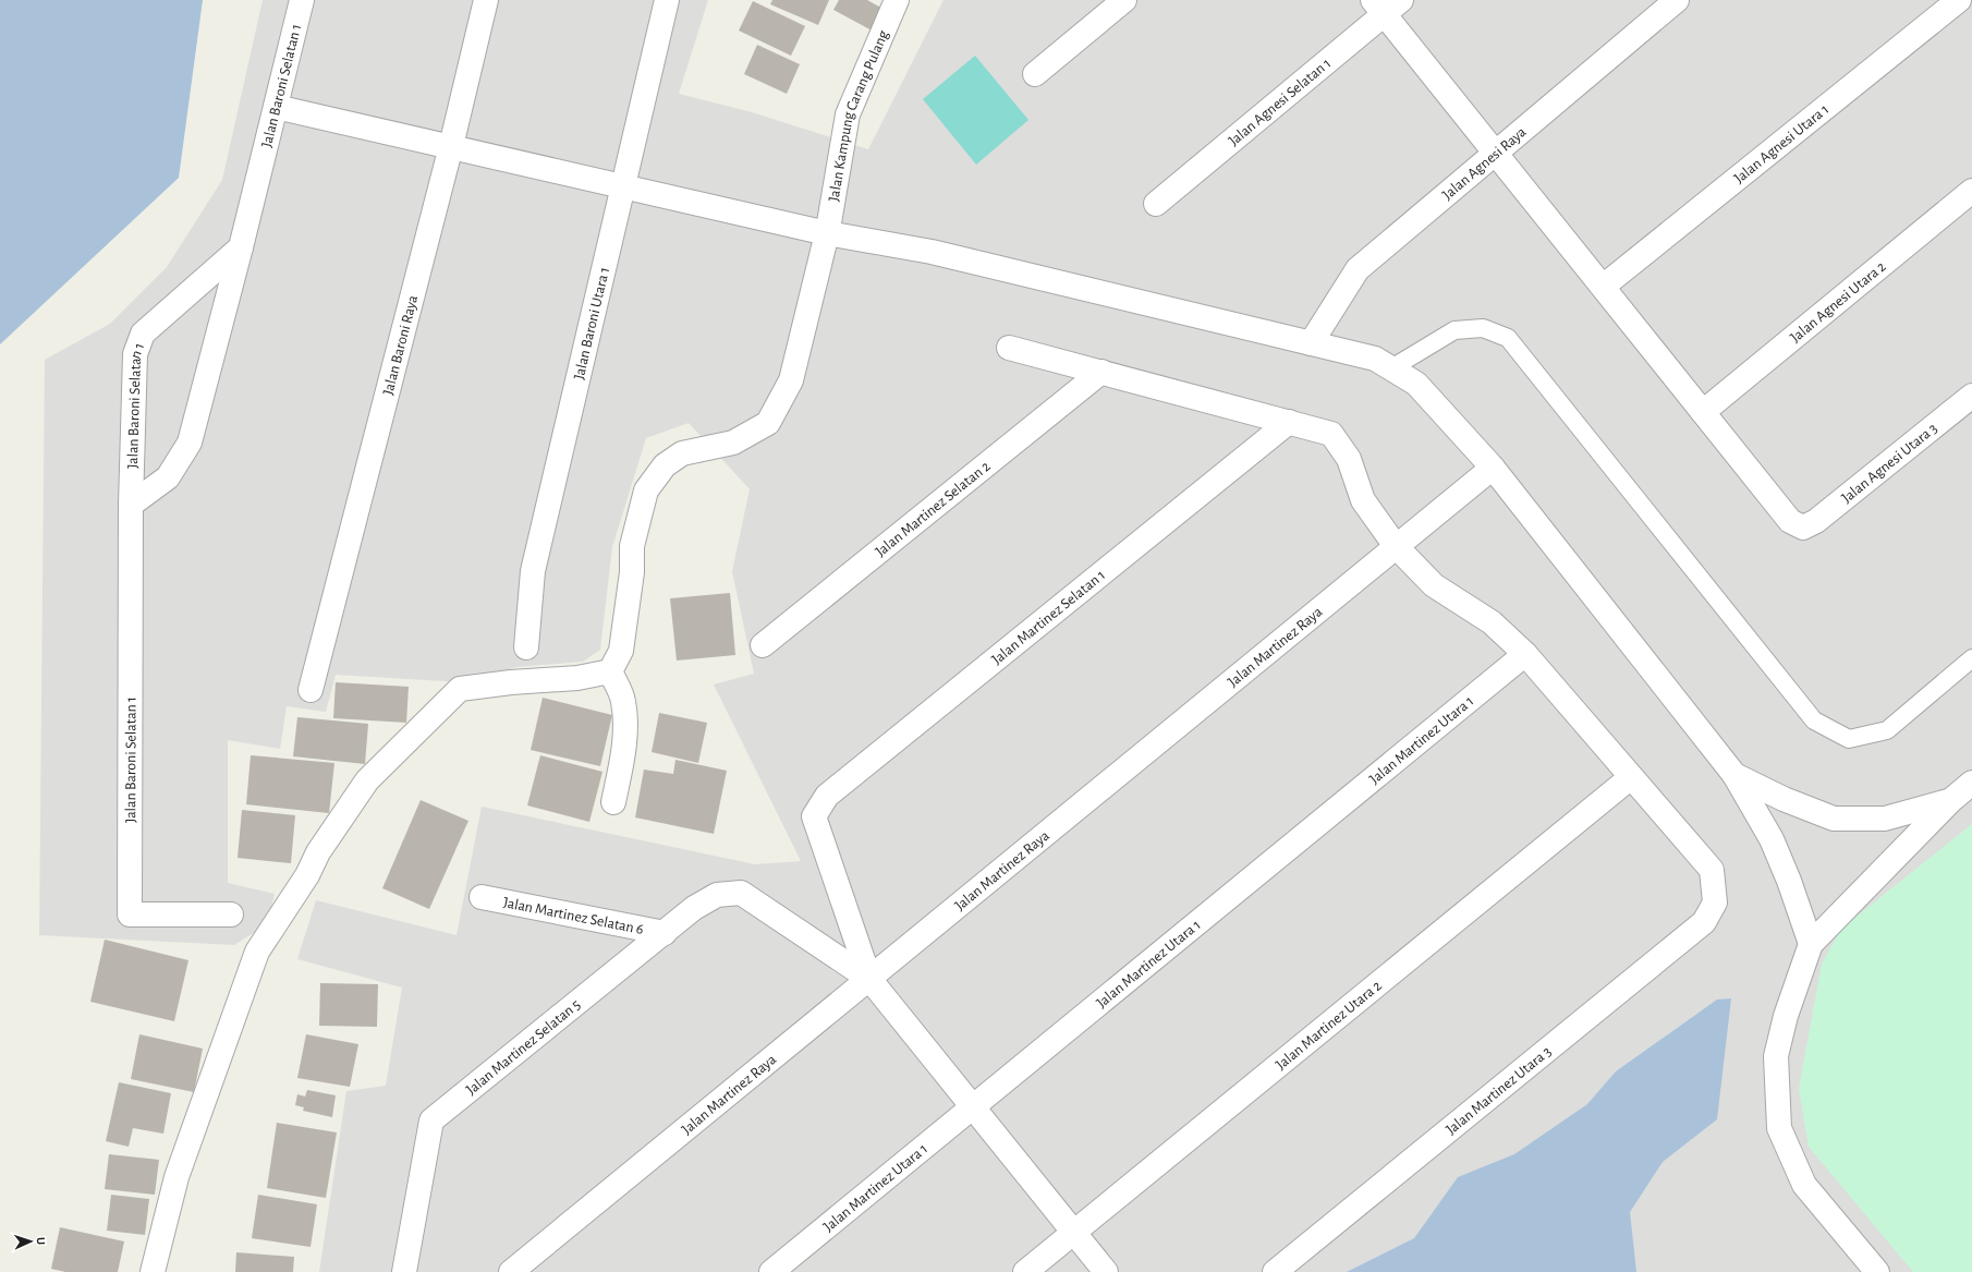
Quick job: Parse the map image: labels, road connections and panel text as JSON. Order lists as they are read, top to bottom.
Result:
{
  "streets": {
    "street": [
      "Jalan Baroni Selatan 1",
      "Jalan Agnesi Selatan 1",
      "Jalan Kampung Carang Pulang",
      "Jalan Agnesi Utara 1",
      "Jalan Agnesi Raya",
      "Jalan Agnesi Utara 2",
      "Jalan Baroni Utara 1",
      "Jalan Baroni Raya",
      "Jalan Agnesi Utara 3",
      "Jalan Martinez Selatan 2",
      "Jalan Martinez Selatan 1",
      "Jalan Martinez Raya",
      "Jalan Martinez Utara 1",
      "Jalan Martinez Selatan 6",
      "Jalan Martinez Utara 2",
      "Jalan Martinez Selatan 5",
      "Jalan Martinez Utara 3"
    ]
  },
  "crossings": [
    ["Jalan Agnesi Utara 2", "Jalan Agnesi Utara 3"],
    ["Jalan Martinez Selatan 1", "Jalan Martinez Raya"],
    ["Jalan Martinez Selatan 1", "Jalan Martinez Selatan 5"],
    ["Jalan Martinez Raya", "Jalan Martinez Selatan 5"],
    ["Jalan Martinez Selatan 6", "Jalan Martinez Selatan 5"],
    ["Jalan Martinez Utara 2", "Jalan Martinez Utara 3"]
  ],
  "north": "right"
}
